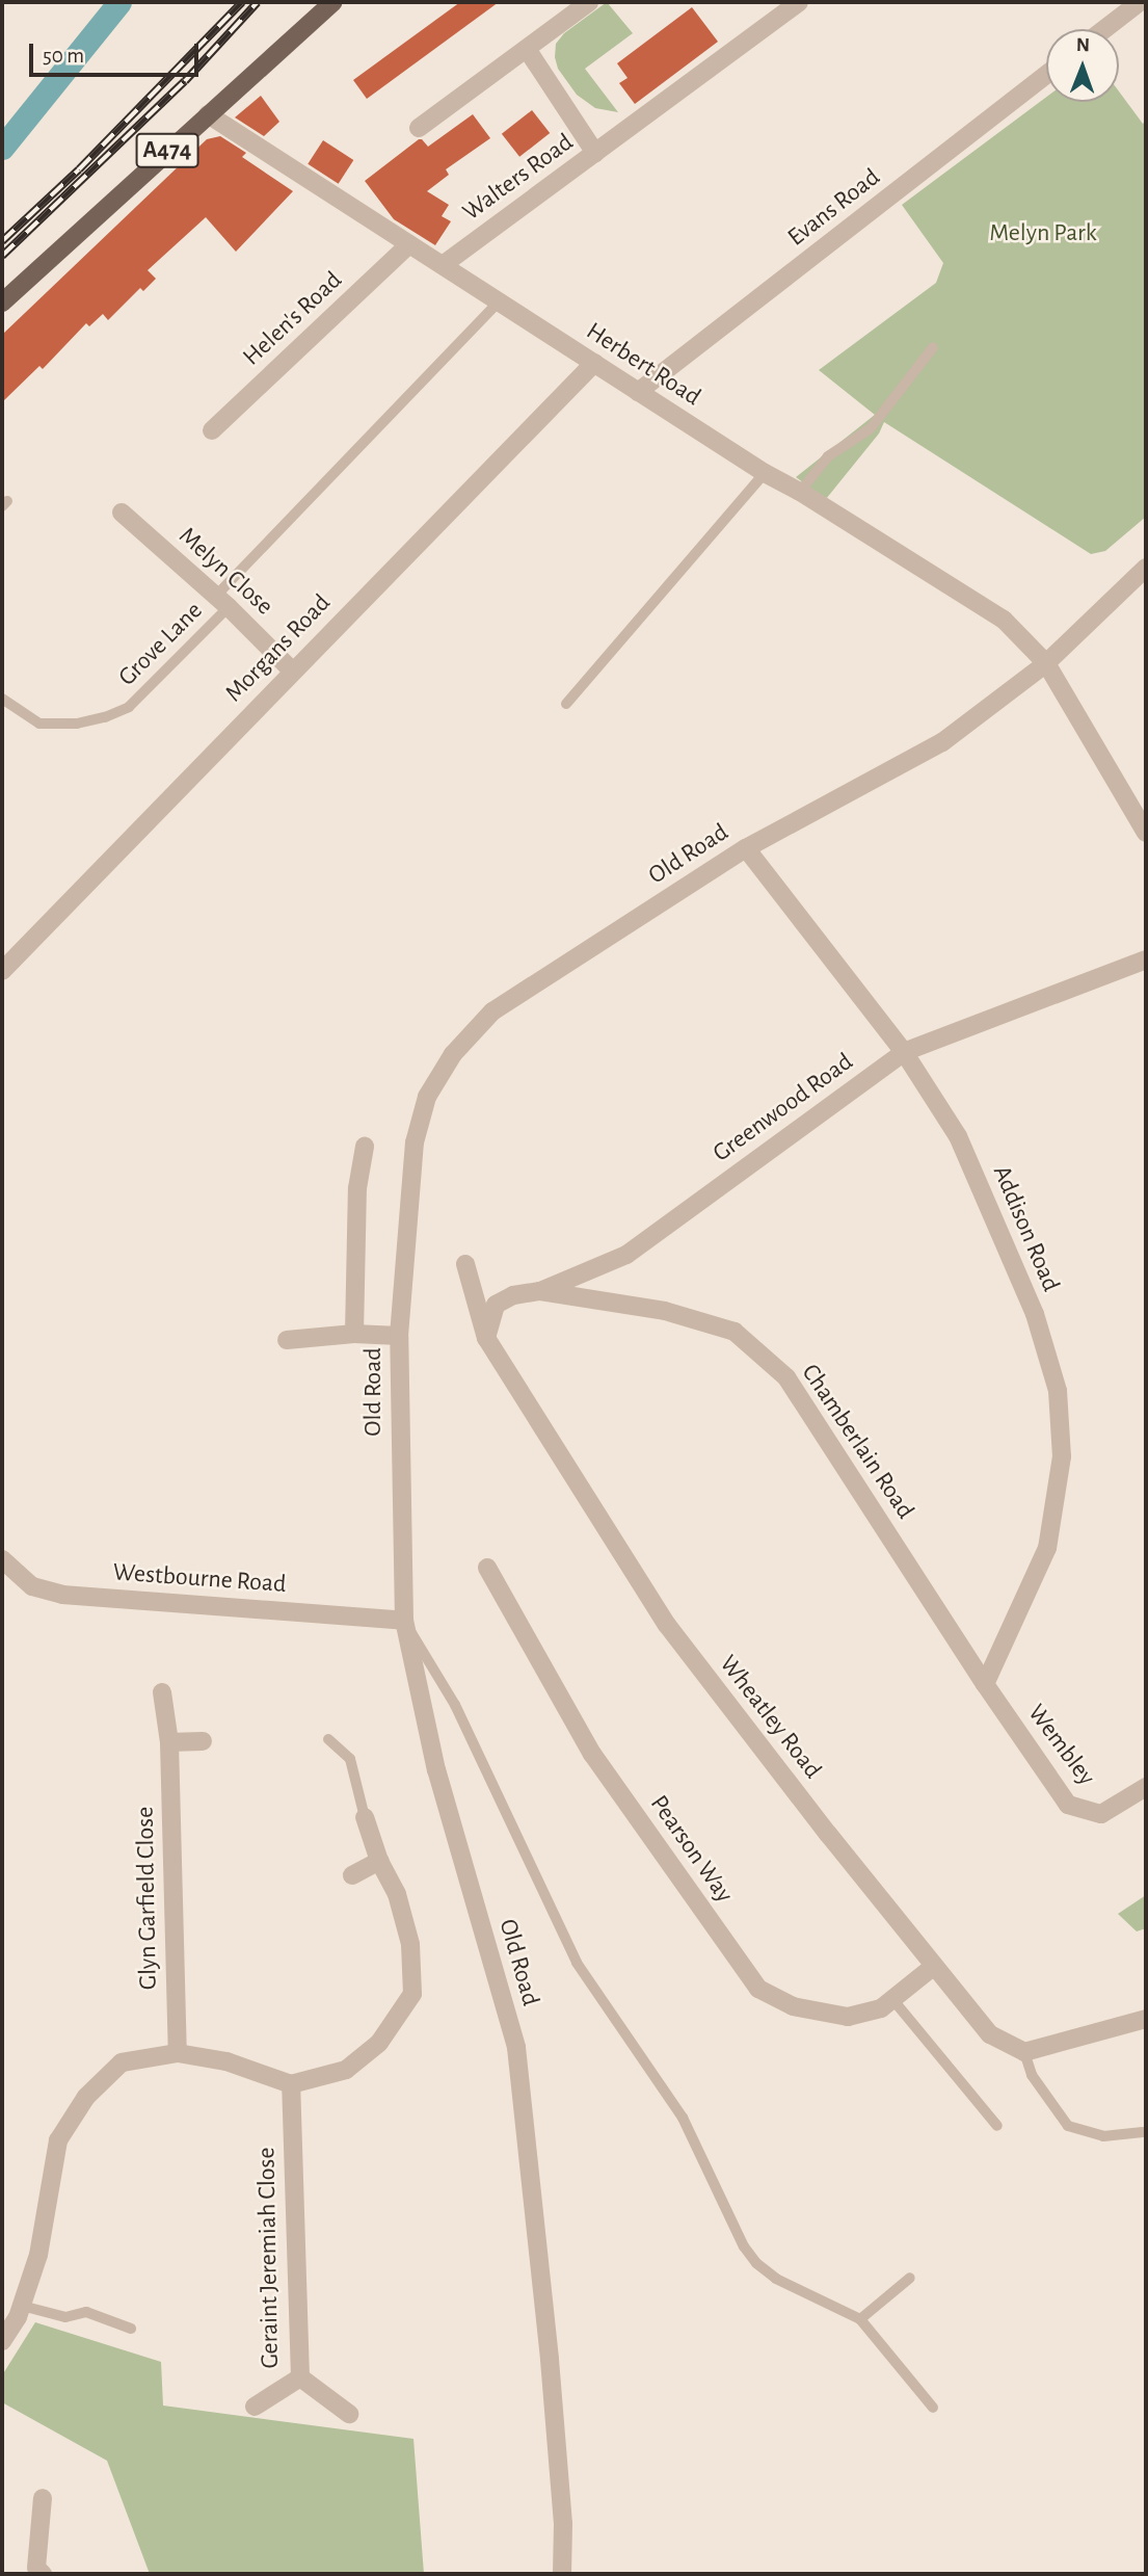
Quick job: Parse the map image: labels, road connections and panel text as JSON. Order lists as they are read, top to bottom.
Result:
{
  "streets": {
    "main road": ["A474"],
    "street": [
      "Walters Road",
      "Evans Road",
      "Helen's Road",
      "Herbert Road",
      "Melyn Close",
      "Morgans Road",
      "Old Road",
      "Greenwood Road",
      "Addison Road",
      "Chamberlain Road",
      "Westbourne Road",
      "Wheatley Road",
      "Wembley",
      "Pearson Way",
      "Glyn Garfield Close",
      "Geraint Jeremiah Close"
    ],
    "lane": ["Grove Lane"]
  },
  "crossings": [
    ["A474", "Herbert Road"],
    ["Walters Road", "Herbert Road"],
    ["Evans Road", "Herbert Road"],
    ["Helen's Road", "Herbert Road"],
    ["Herbert Road", "Grove Lane"],
    ["Herbert Road", "Morgans Road"],
    ["Herbert Road", "Old Road"],
    ["Melyn Close", "Grove Lane"],
    ["Melyn Close", "Morgans Road"],
    ["Old Road", "Addison Road"],
    ["Old Road", "Westbourne Road"],
    ["Greenwood Road", "Addison Road"],
    ["Greenwood Road", "Chamberlain Road"],
    ["Greenwood Road", "Wheatley Road"],
    ["Addison Road", "Chamberlain Road"],
    ["Addison Road", "Wembley"],
    ["Chamberlain Road", "Wembley"],
    ["Wheatley Road", "Pearson Way"]
  ],
  "parks": ["Melyn Park"],
  "scale_bar": "50 m",
  "north": "top"
}
